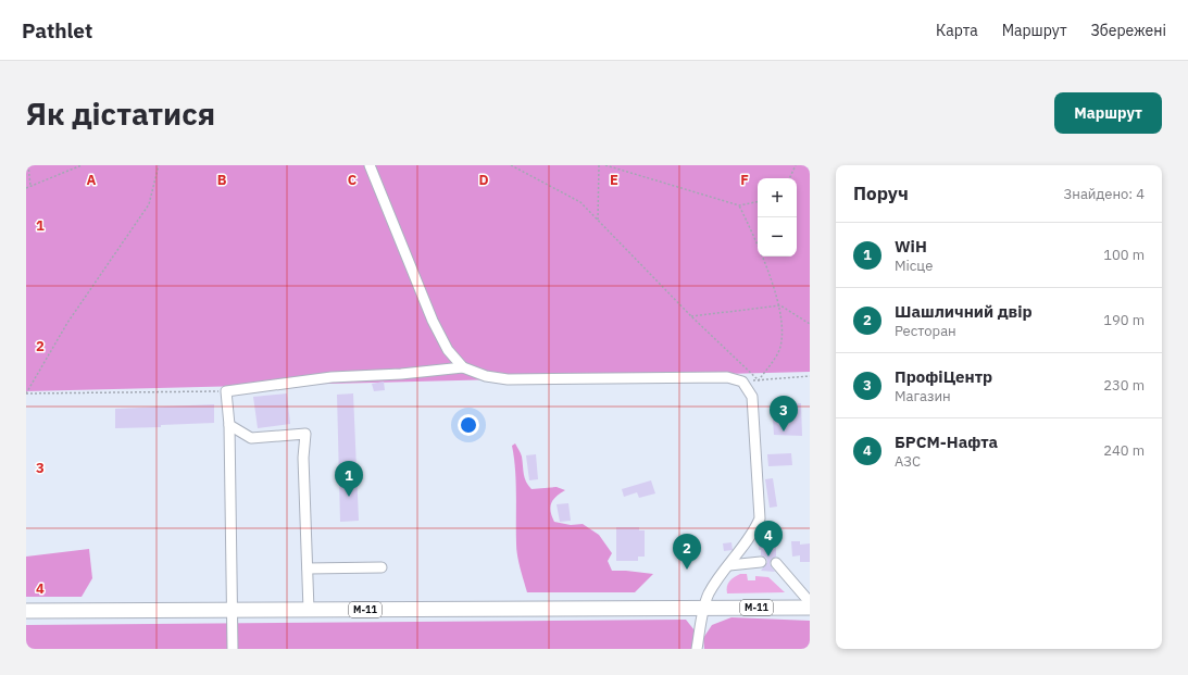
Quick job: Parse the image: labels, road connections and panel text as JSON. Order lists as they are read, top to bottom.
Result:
{
  "streets": {
    "highway": ["М-11"]
  },
  "page": {
    "header": "Pathlet",
    "nav": ["Карта", "Маршрут", "Збережені"],
    "buttons": "Маршрут",
    "title": "Як дістатися",
    "heading": ["Поруч", "Знайдено: 4"],
    "map_buttons": ["+", "−"],
    "list": [
      {
        "mark": "1",
        "name": "WiH",
        "note": "Місце",
        "value": "100 m"
      },
      {
        "mark": "2",
        "name": "Шашличний двір",
        "note": "Ресторан",
        "value": "190 m"
      },
      {
        "mark": "3",
        "name": "ПрофіЦентр",
        "note": "Магазин",
        "value": "230 m"
      },
      {
        "mark": "4",
        "name": "БРСМ-Нафта",
        "note": "АЗС",
        "value": "240 m"
      }
    ],
    "pins": [
      "3",
      "1",
      "4",
      "2"
    ]
  },
  "grid": {
    "columns": [
      "A",
      "B",
      "C",
      "D",
      "E",
      "F"
    ],
    "rows": [
      "1",
      "2",
      "3",
      "4"
    ]
  }
}
